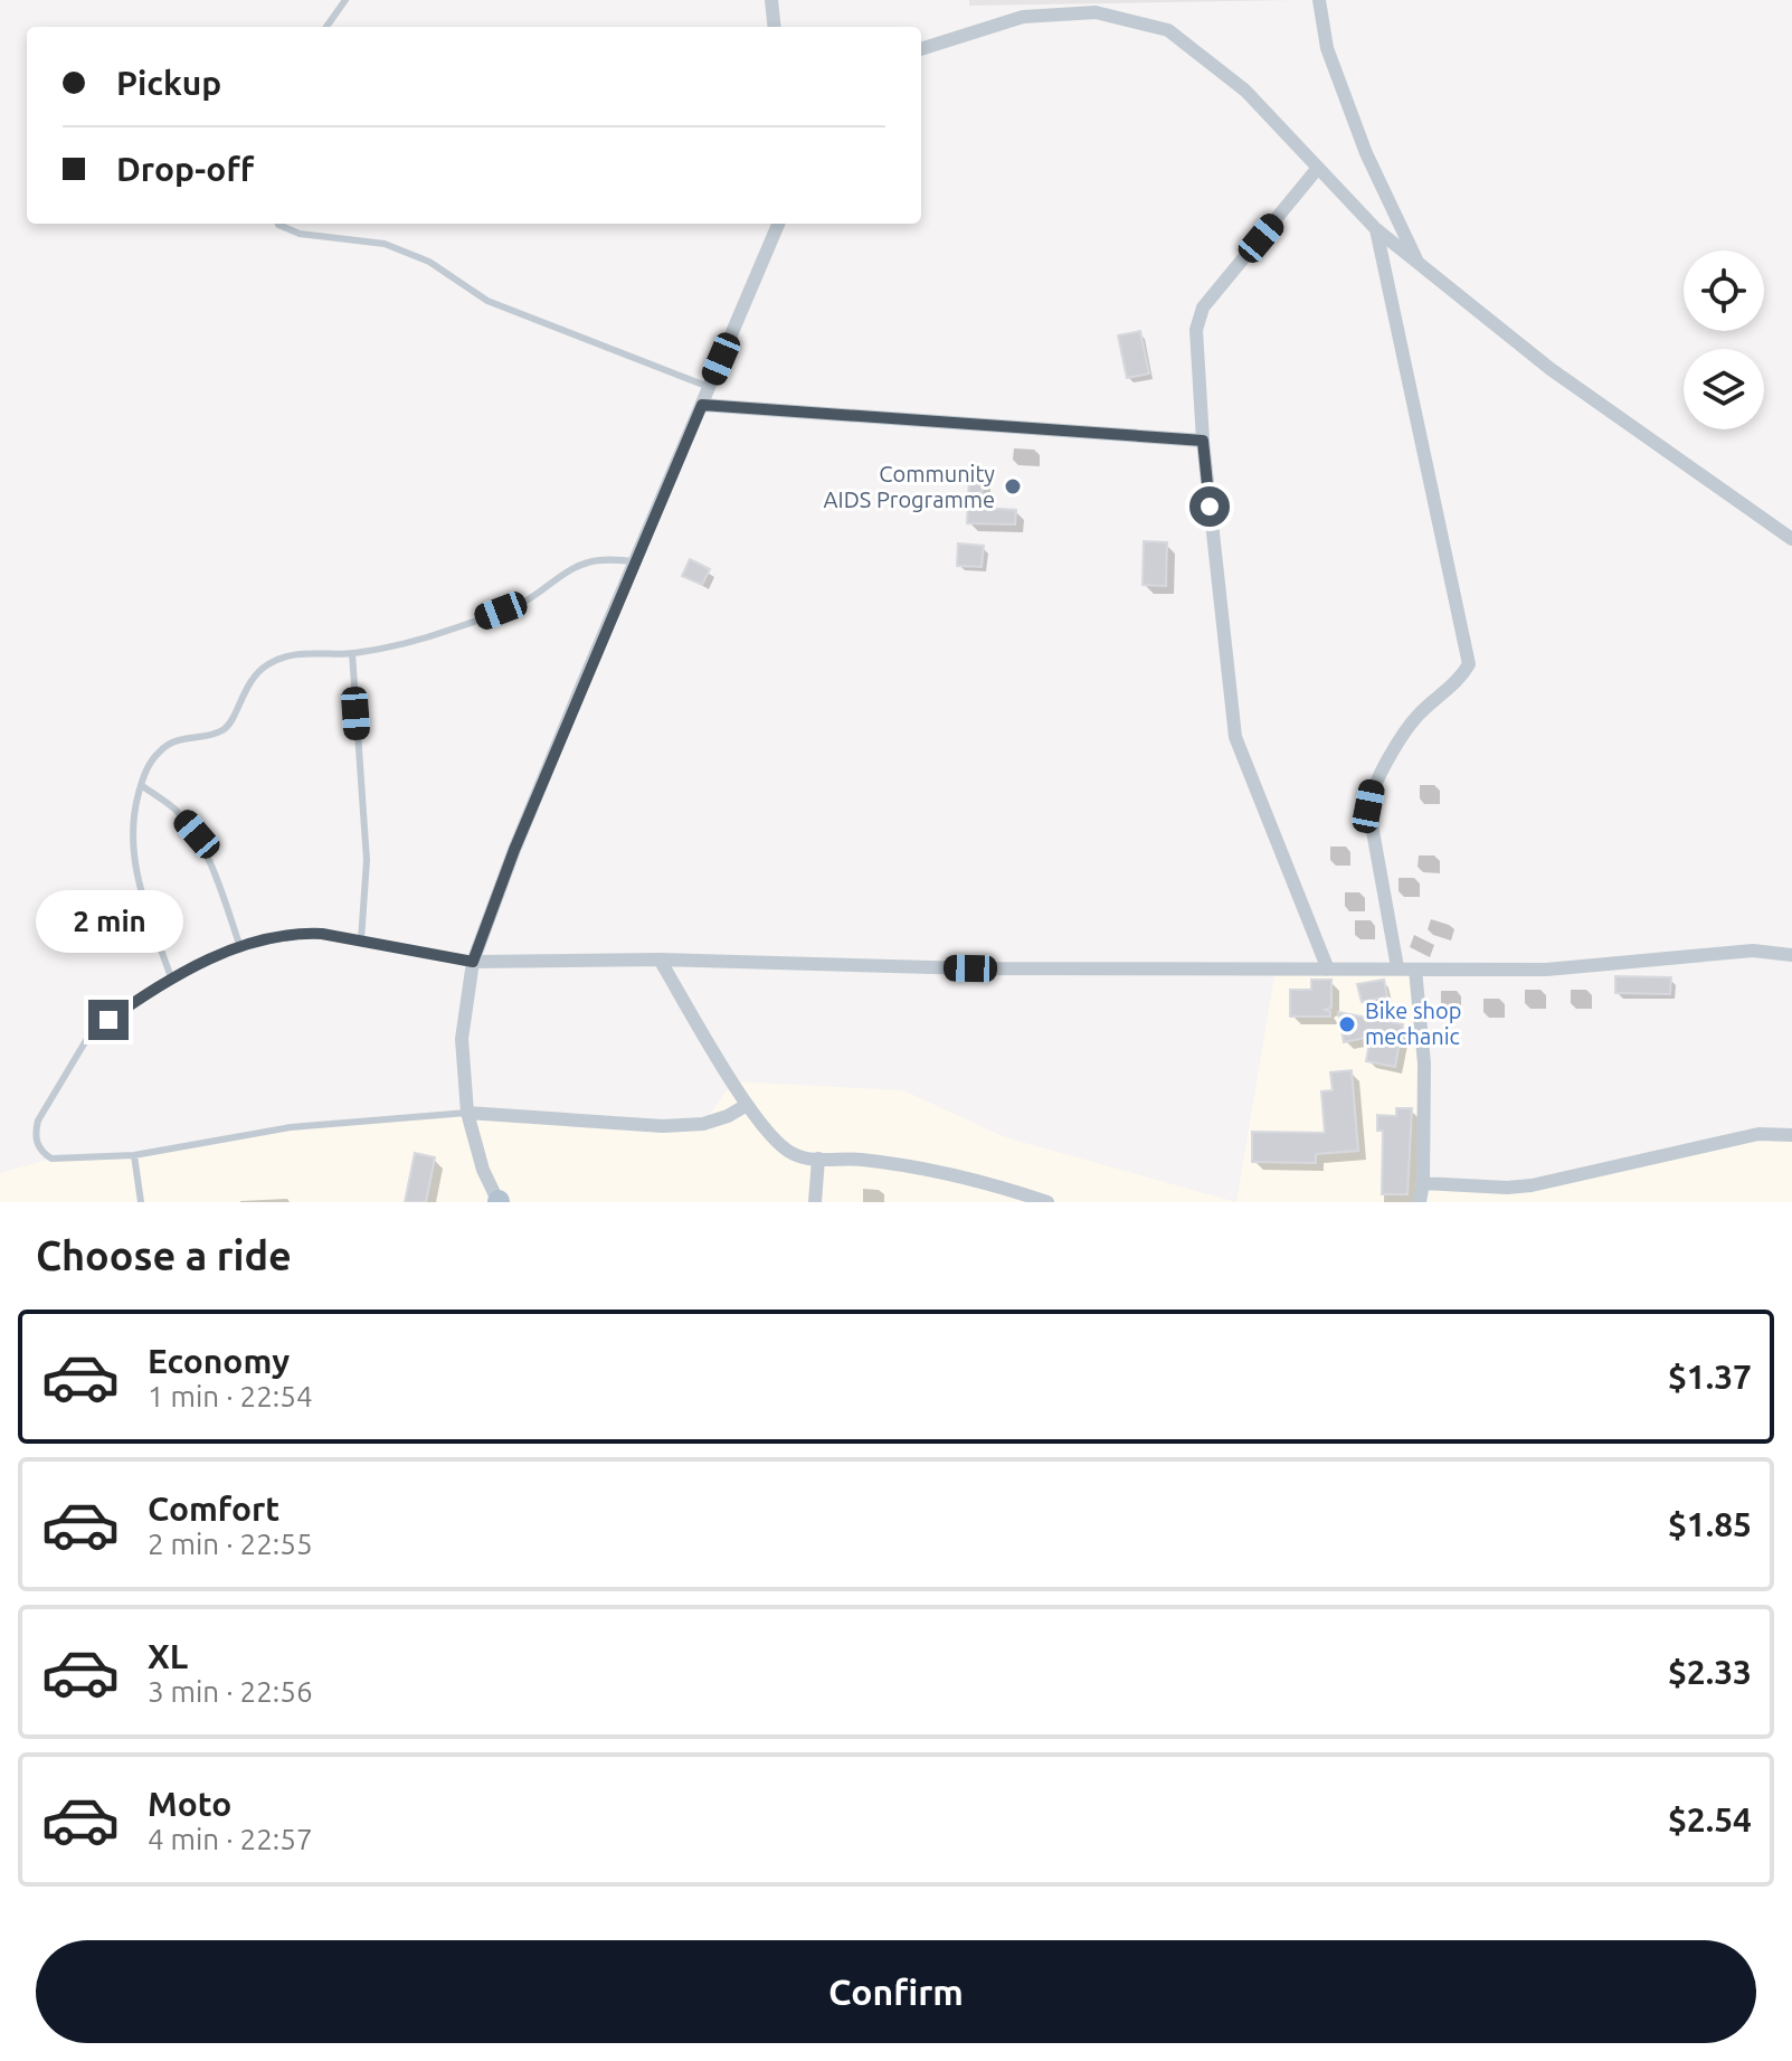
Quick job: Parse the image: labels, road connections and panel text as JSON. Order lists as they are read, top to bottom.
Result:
{
  "places": ["Community AIDS Programme", "Bike shop mechanic"],
  "page": {
    "banner": ["Pickup", "Drop-off"],
    "bubble": "2 min",
    "heading": "Choose a ride",
    "list": [
      {
        "name": "Economy",
        "note": "1 min · 22:54",
        "value": "$1.37"
      },
      {
        "name": "Comfort",
        "note": "2 min · 22:55",
        "value": "$1.85"
      },
      {
        "name": "XL",
        "note": "3 min · 22:56",
        "value": "$2.33"
      },
      {
        "name": "Moto",
        "note": "4 min · 22:57",
        "value": "$2.54"
      }
    ],
    "buttons": "Confirm"
  }
}
